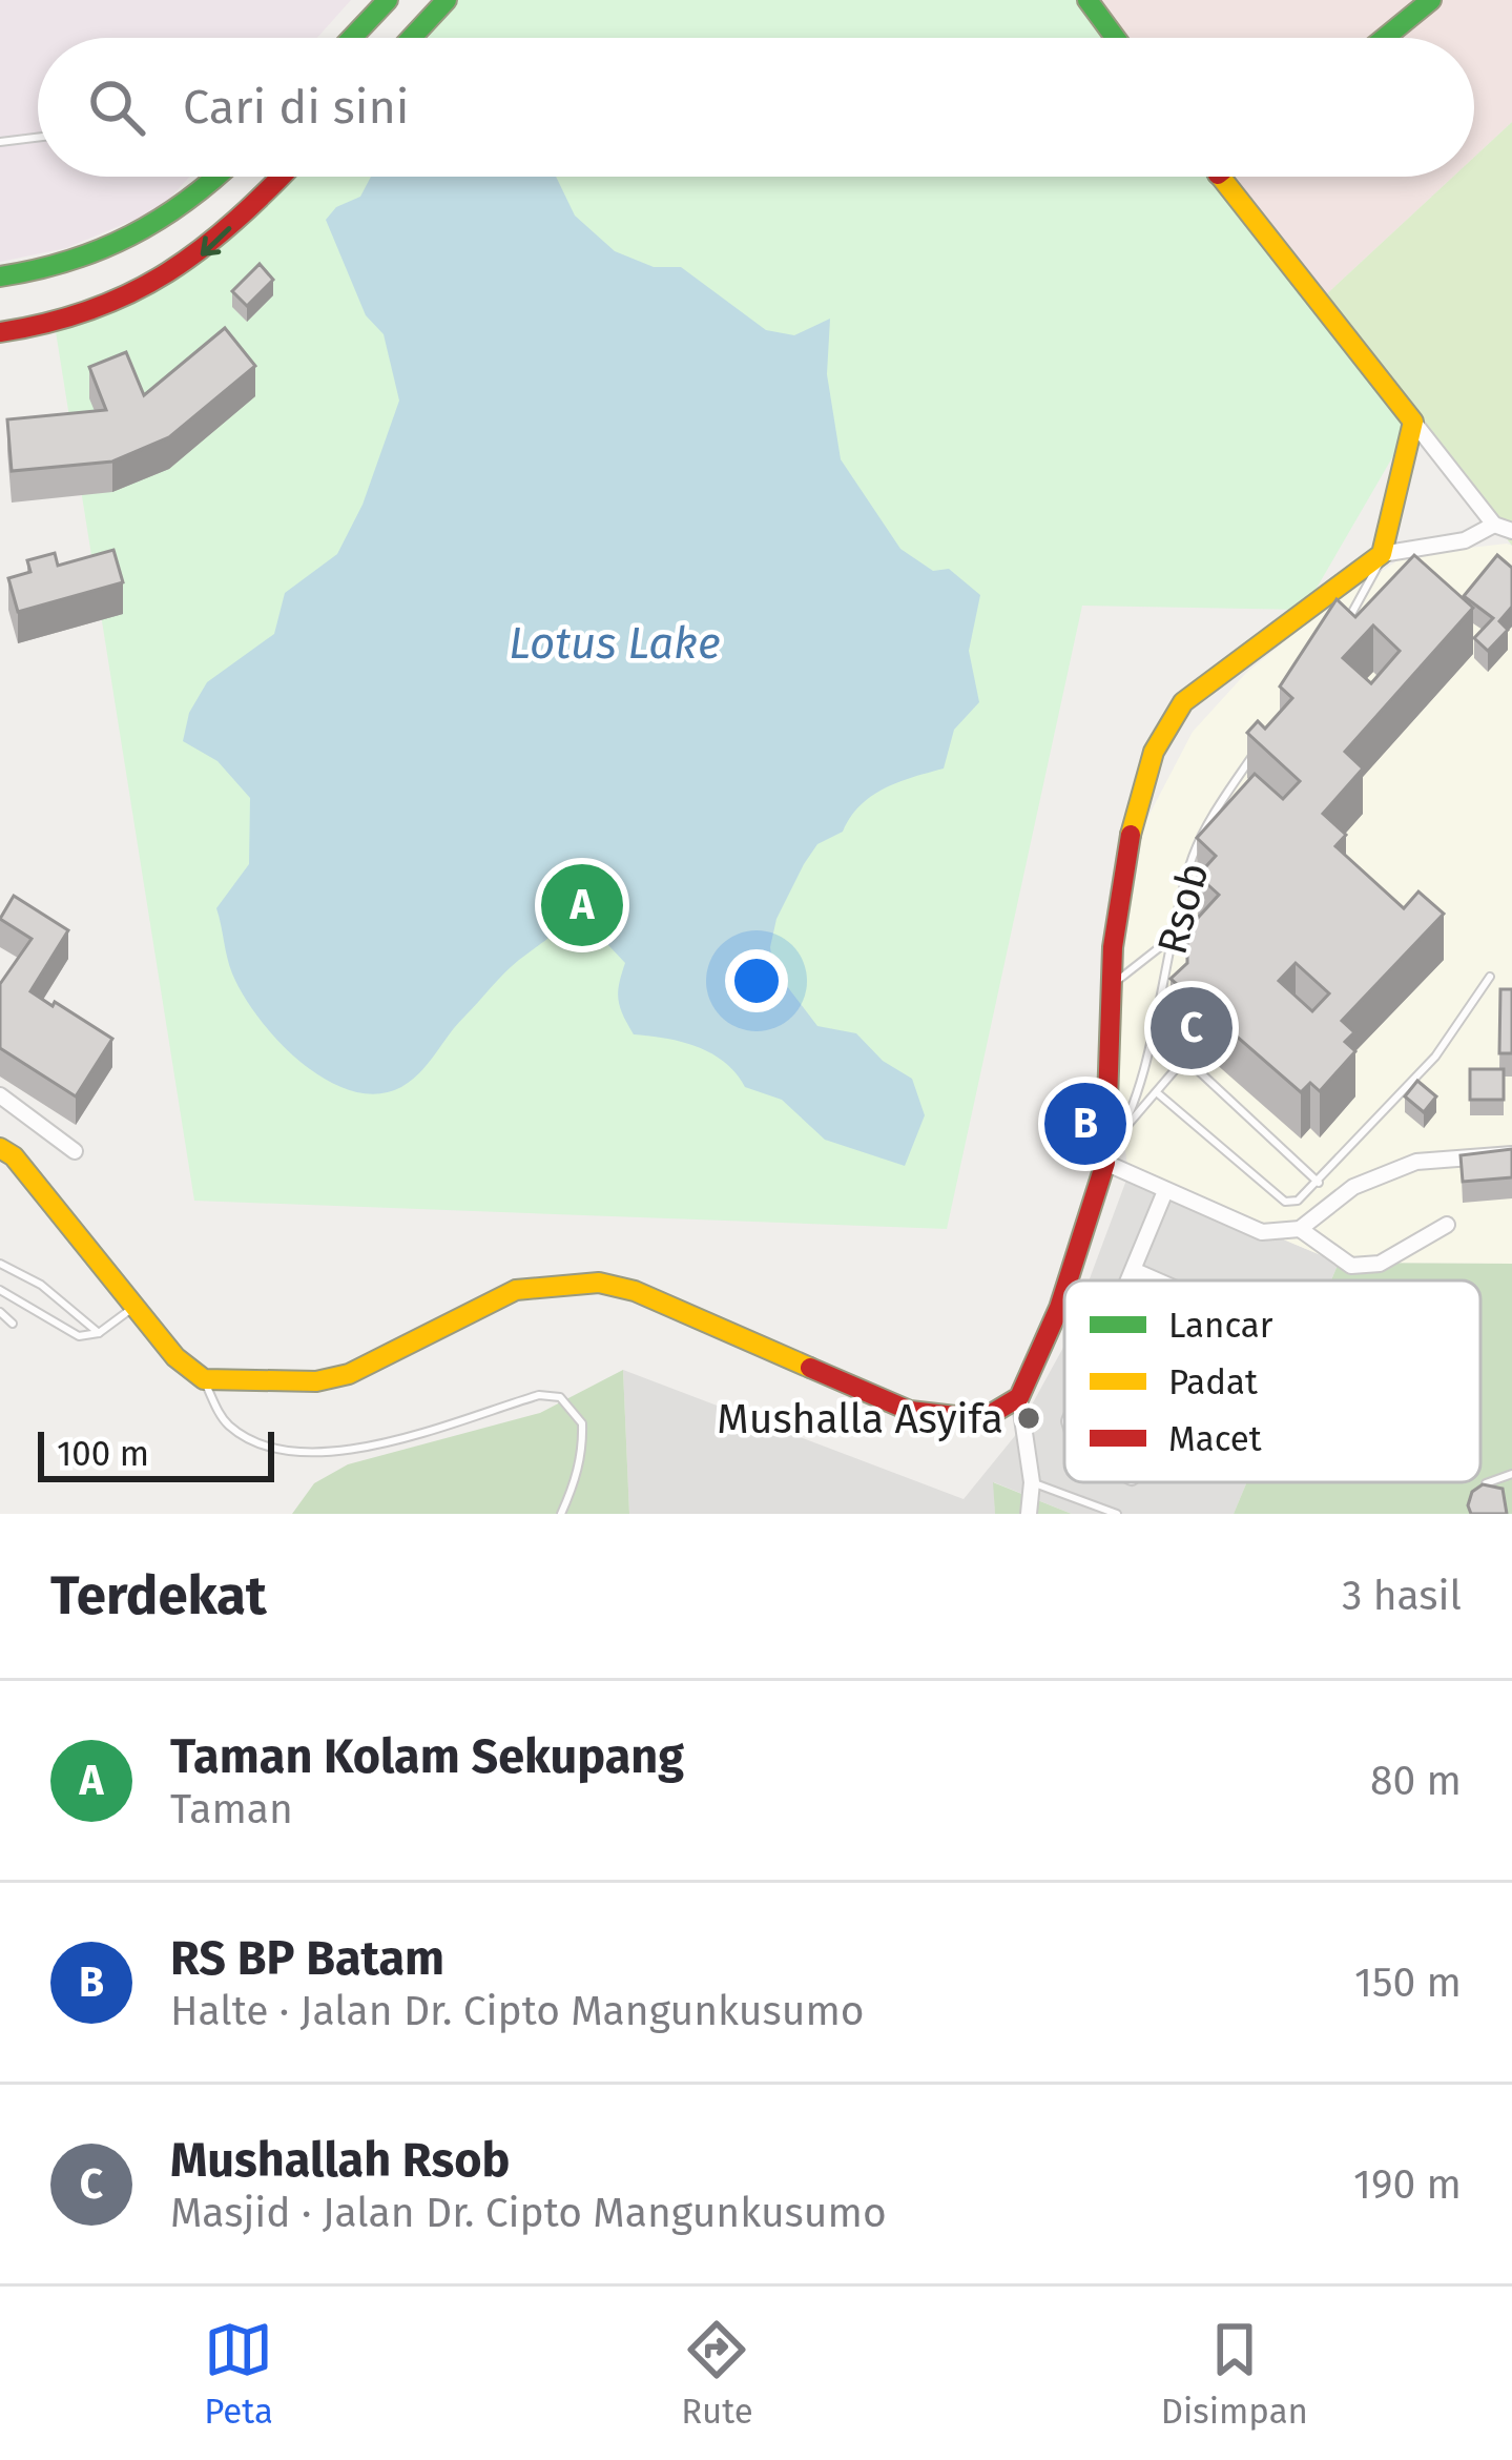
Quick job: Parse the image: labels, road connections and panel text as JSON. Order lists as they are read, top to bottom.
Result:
{
  "streets": {
    "lane": ["Rsob"]
  },
  "water": ["Lotus Lake"],
  "places": ["Mushalla Asyifa"],
  "legend": ["Lancar", "Padat", "Macet"],
  "scale_bar": "100 m",
  "page": {
    "search": "Cari di sini",
    "pins": ["A", "C", "B"],
    "scale": "100 m",
    "heading": ["Terdekat", "3 hasil"],
    "list": [
      {
        "mark": "A",
        "name": "Taman Kolam Sekupang",
        "note": "Taman",
        "value": "80 m"
      },
      {
        "mark": "B",
        "name": "RS BP Batam",
        "note": "Halte · Jalan Dr. Cipto Mangunkusumo",
        "value": "150 m"
      },
      {
        "mark": "C",
        "name": "Mushallah Rsob",
        "note": "Masjid · Jalan Dr. Cipto Mangunkusumo",
        "value": "190 m"
      }
    ],
    "nav": ["Peta", "Rute", "Disimpan"]
  }
}
